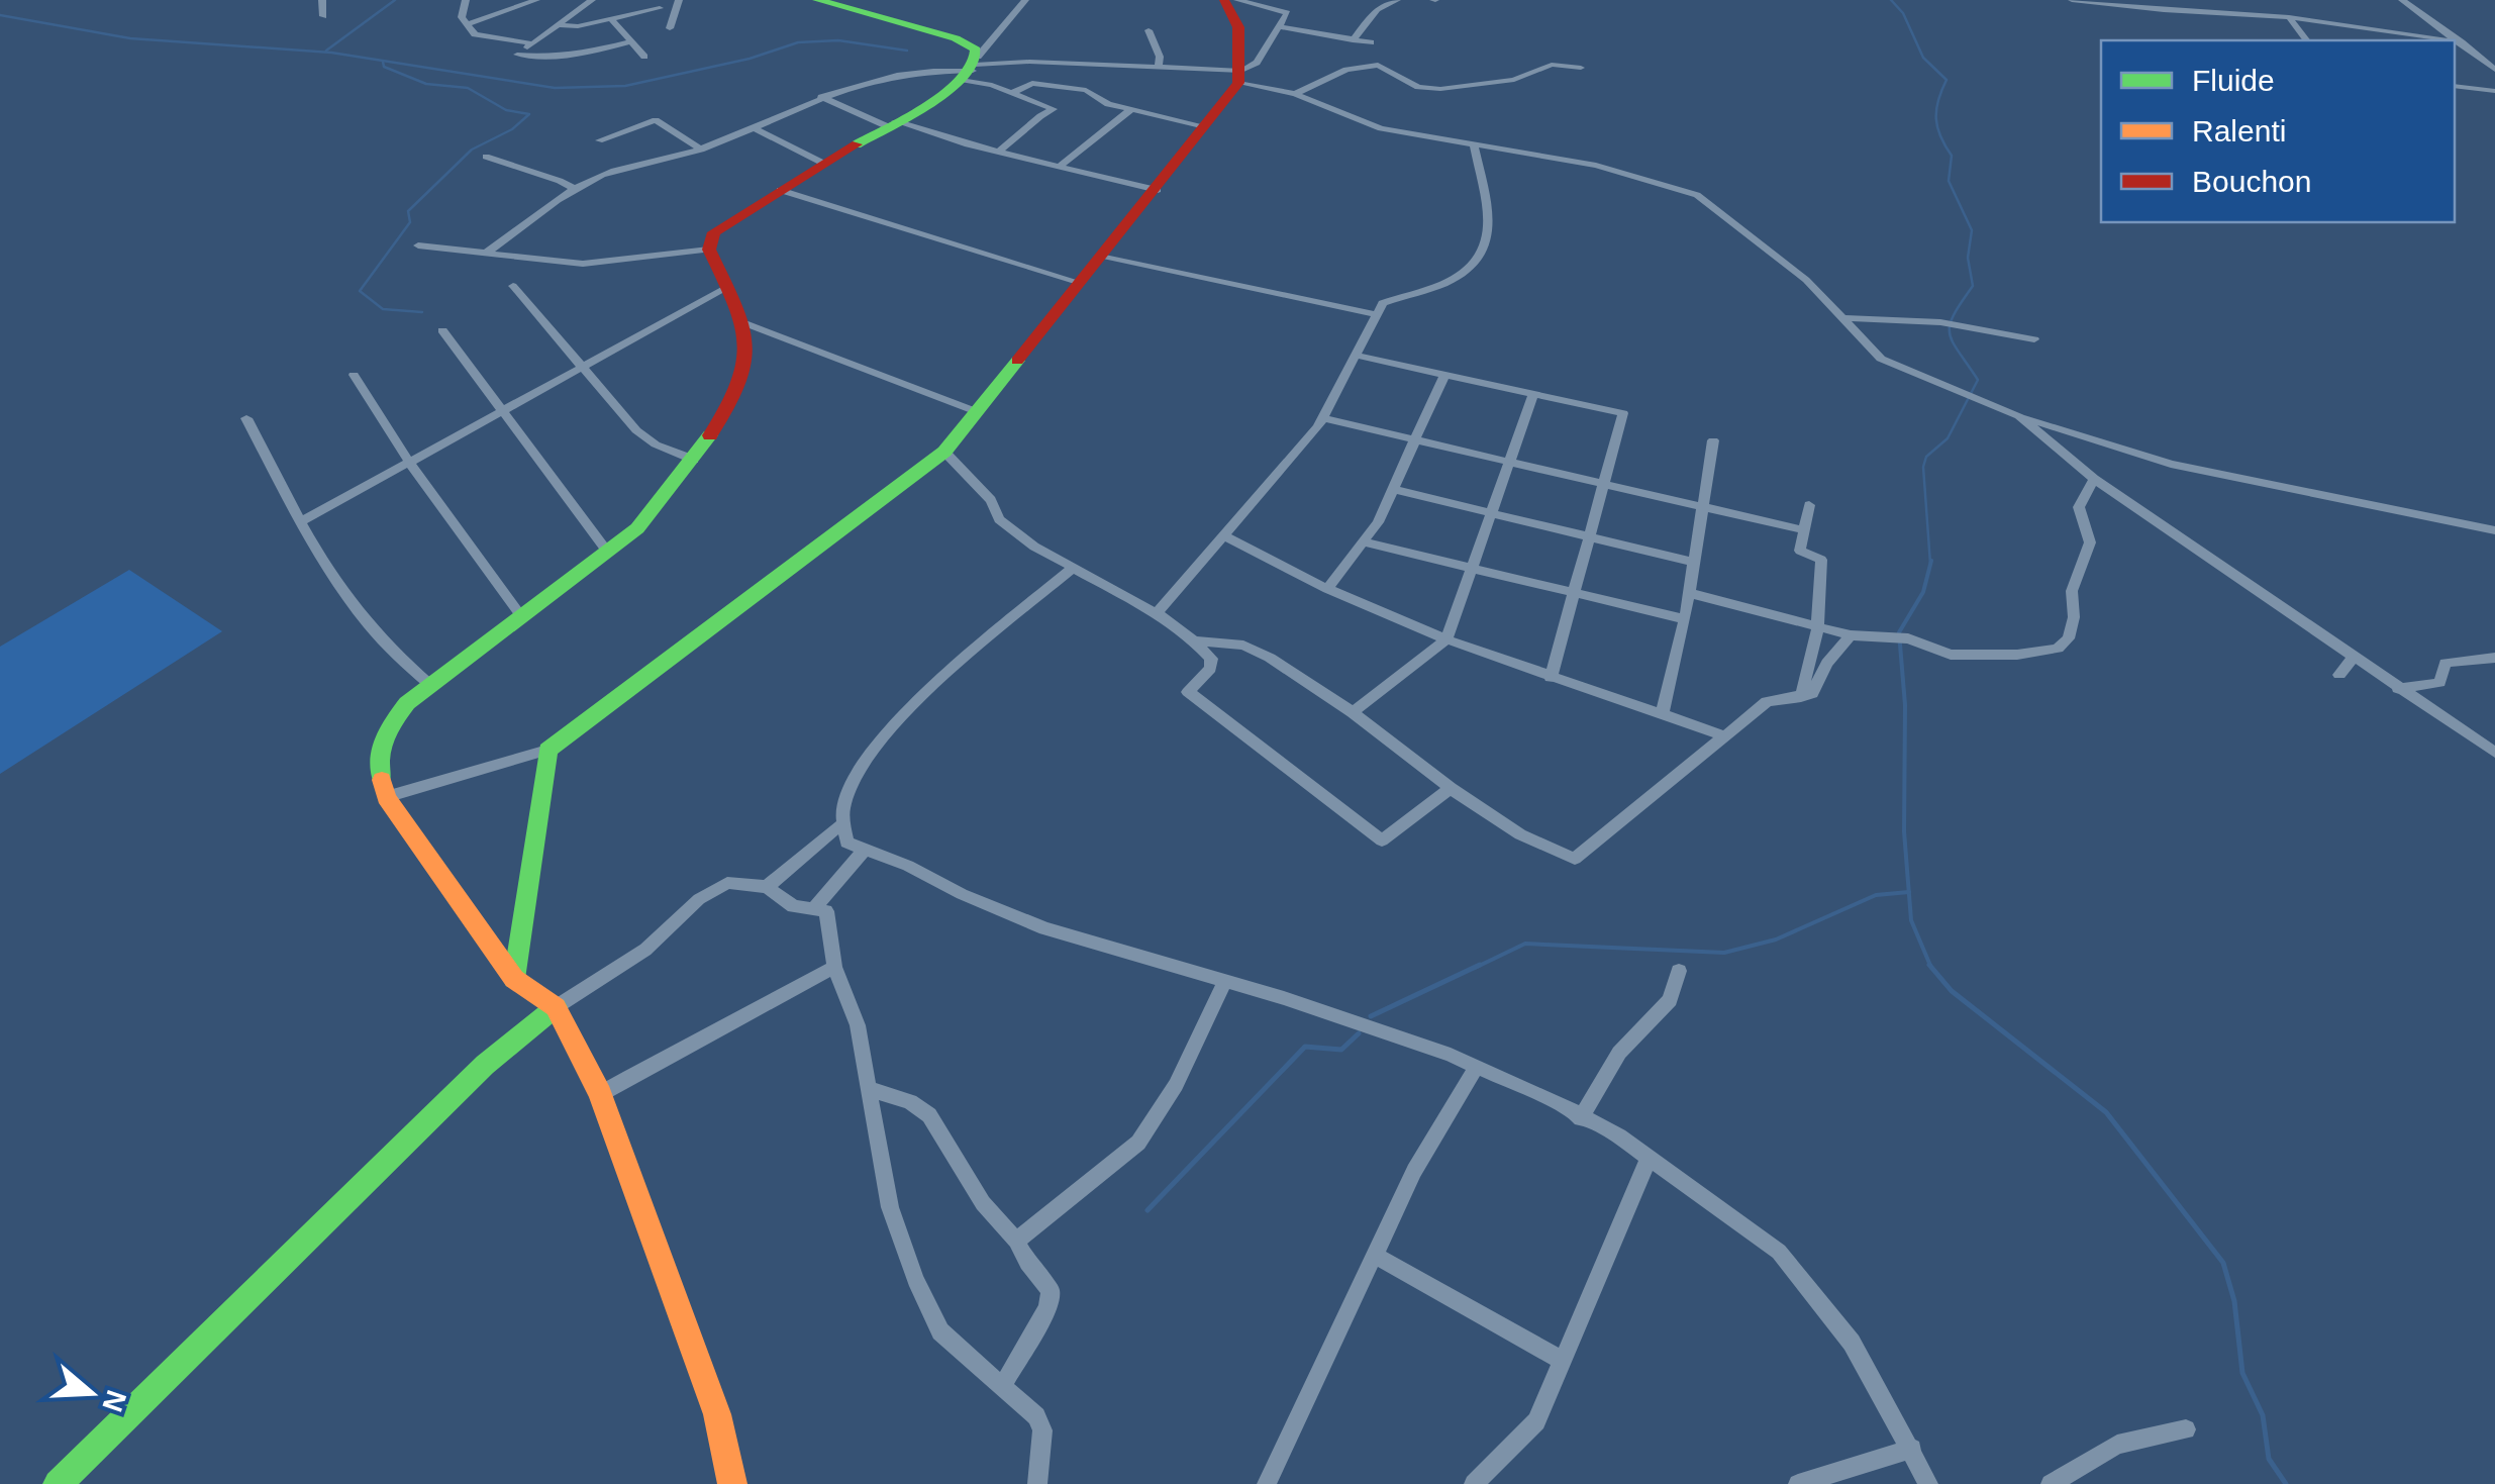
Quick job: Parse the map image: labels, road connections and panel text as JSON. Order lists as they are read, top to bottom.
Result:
{
  "legend": ["Fluide", "Ralenti", "Bouchon"],
  "north": "right"
}
